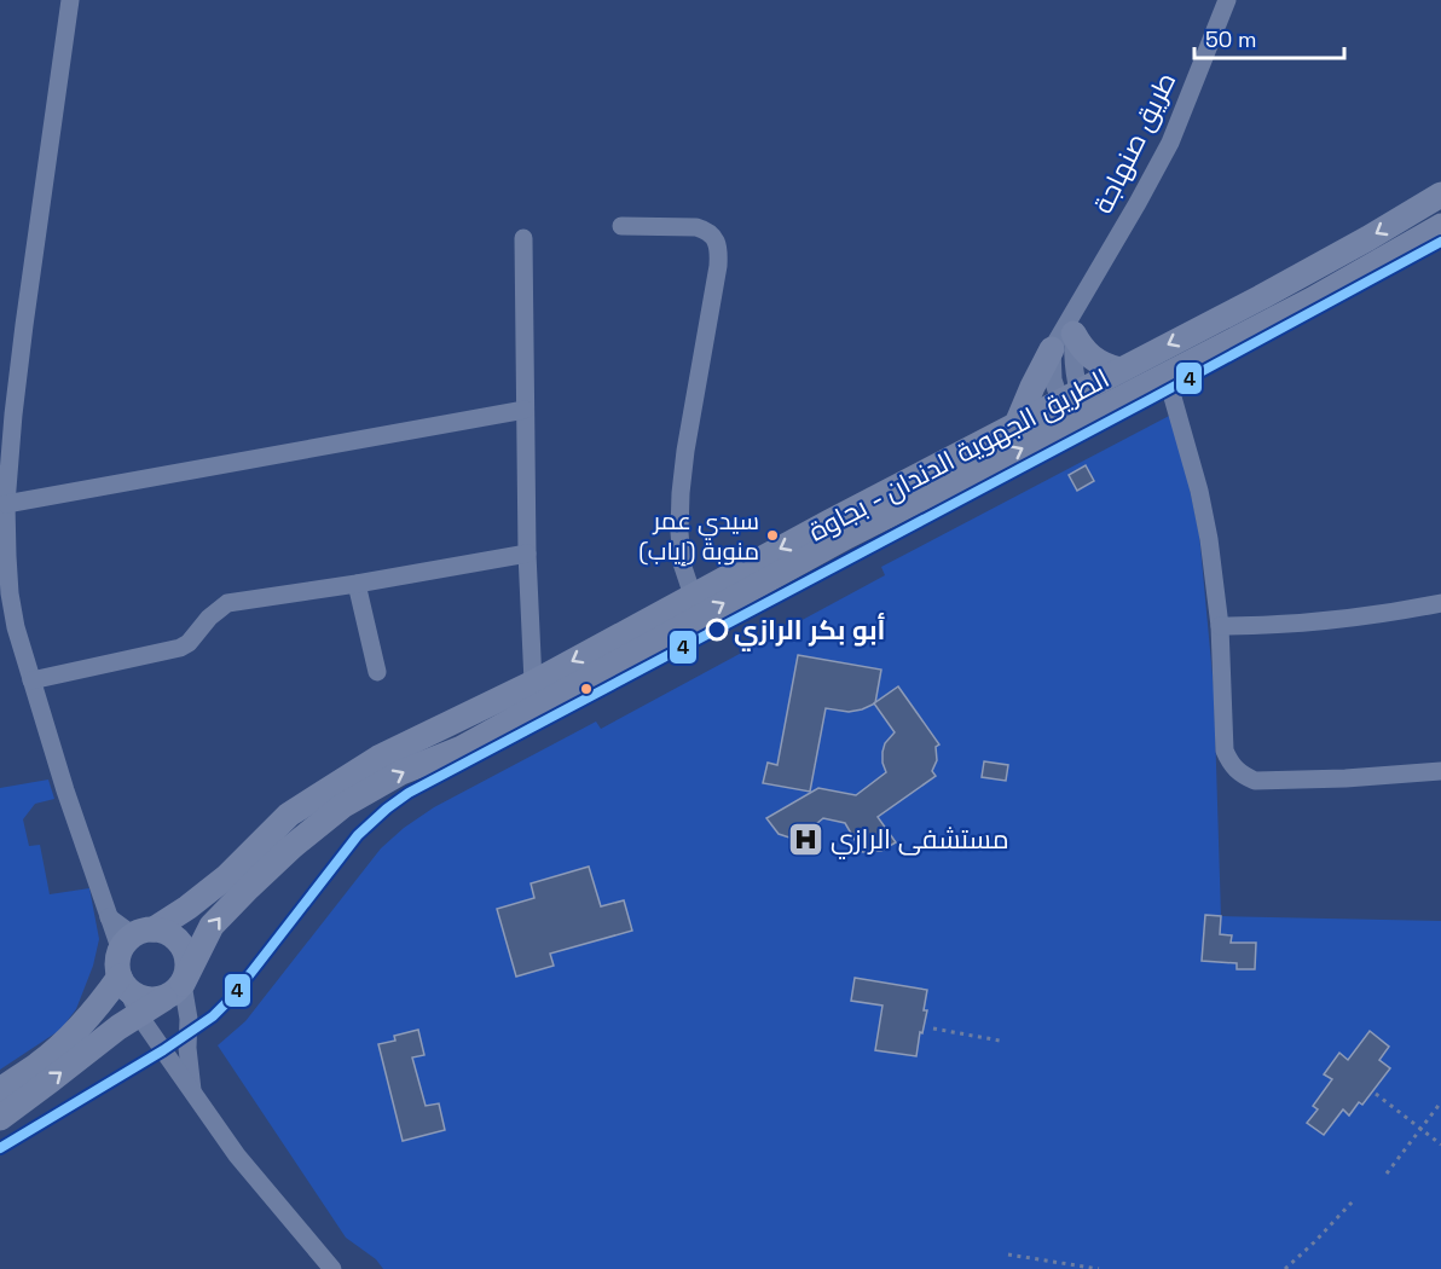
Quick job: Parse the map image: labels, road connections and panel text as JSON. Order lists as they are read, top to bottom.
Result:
{
  "streets": {
    "main road": ["الطريق الجهوية الدندان - بجاوة"],
    "street": ["طريق صنهاجة"]
  },
  "crossings": [
    ["طريق صنهاجة", "الطريق الجهوية الدندان - بجاوة"]
  ],
  "places": {
    "other": ["سيدي عمر منوبة (إياب)", "أبو بكر الرازي"],
    "hospital": ["مستشفى الرازي"]
  },
  "lines": ["transit line 4"],
  "scale_bar": "50 m"
}
